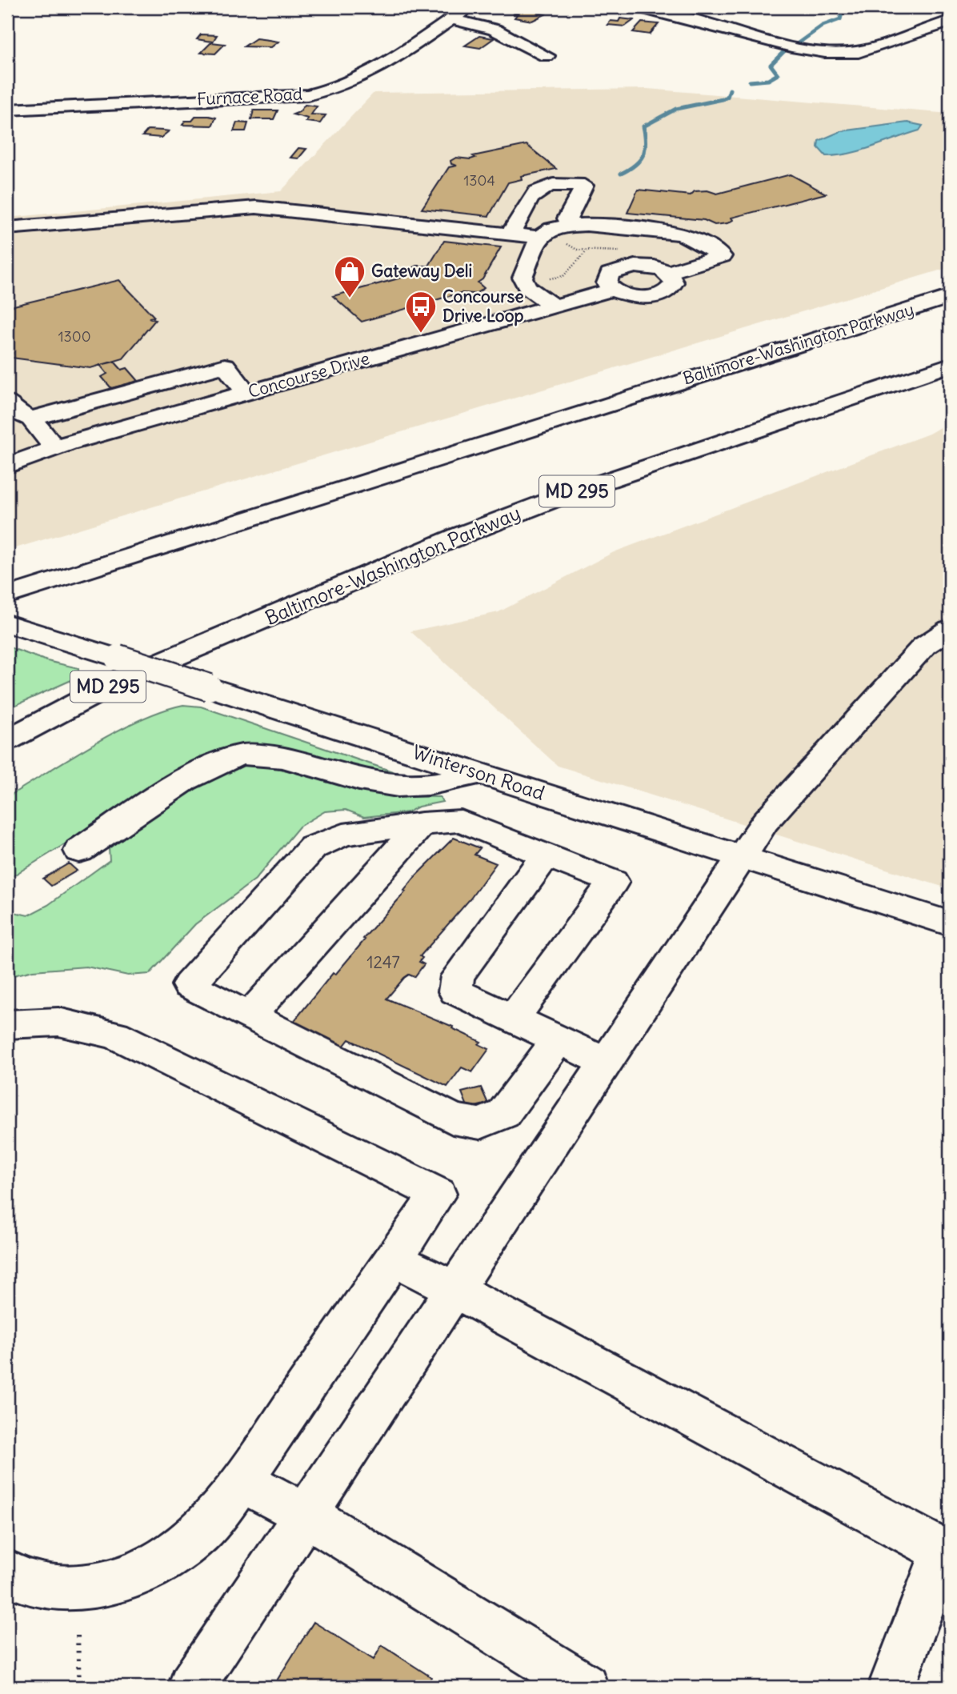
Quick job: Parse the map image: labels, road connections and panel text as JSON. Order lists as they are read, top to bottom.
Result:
{
  "streets": {
    "main road": [
      "Furnace Road",
      "Baltimore-Washington Parkway",
      "Concourse Drive",
      "MD 295",
      "Winterson Road"
    ]
  },
  "places": {
    "shop": ["Gateway Deli"],
    "bus stop": ["Concourse Drive Loop"]
  },
  "house_numbers": ["1304", "1300", "1247"]
}
